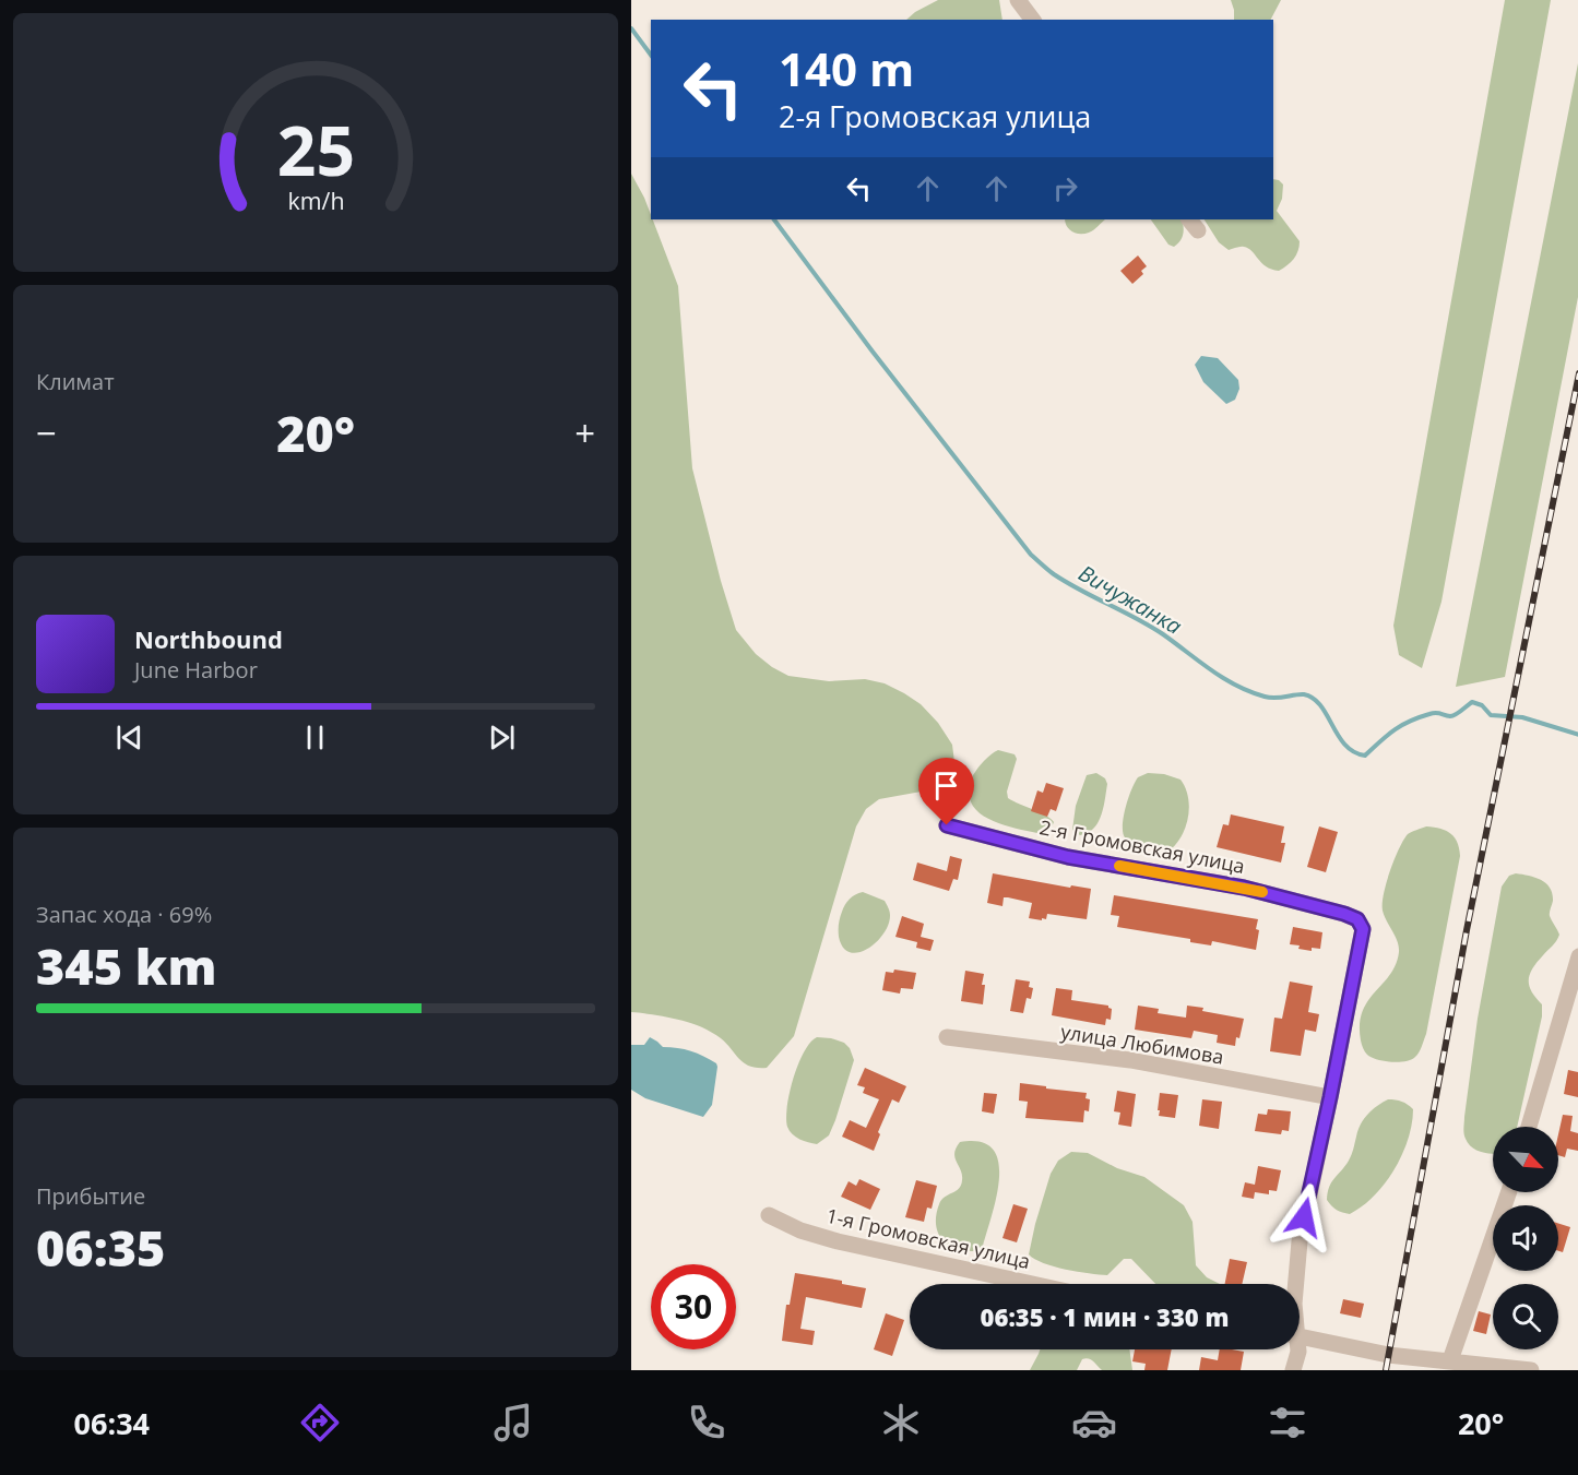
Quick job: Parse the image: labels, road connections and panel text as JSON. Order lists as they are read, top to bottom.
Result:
{
  "streets": {
    "street": ["2-я Громовская улица", "улица Любимова", "1-я Громовская улица"]
  },
  "crossings": [
    ["2-я Громовская улица", "улица Любимова"]
  ],
  "water": ["Вичужанка"],
  "north": "bottom right",
  "page": {
    "turn": ["140 m", "2-я Громовская улица"],
    "tile": [
      "Климат",
      ["Запас хода · 69%", "345 km"],
      ["Прибытие", "06:35"]
    ],
    "heat": ["−", "20°", "+"],
    "song": ["Northbound", "June Harbor"],
    "limit": "30",
    "trip": "06:35 · 1 мин · 330 m",
    "tabs": ["06:34", "20°"],
    "gauge": ["25", "km/h"]
  }
}
